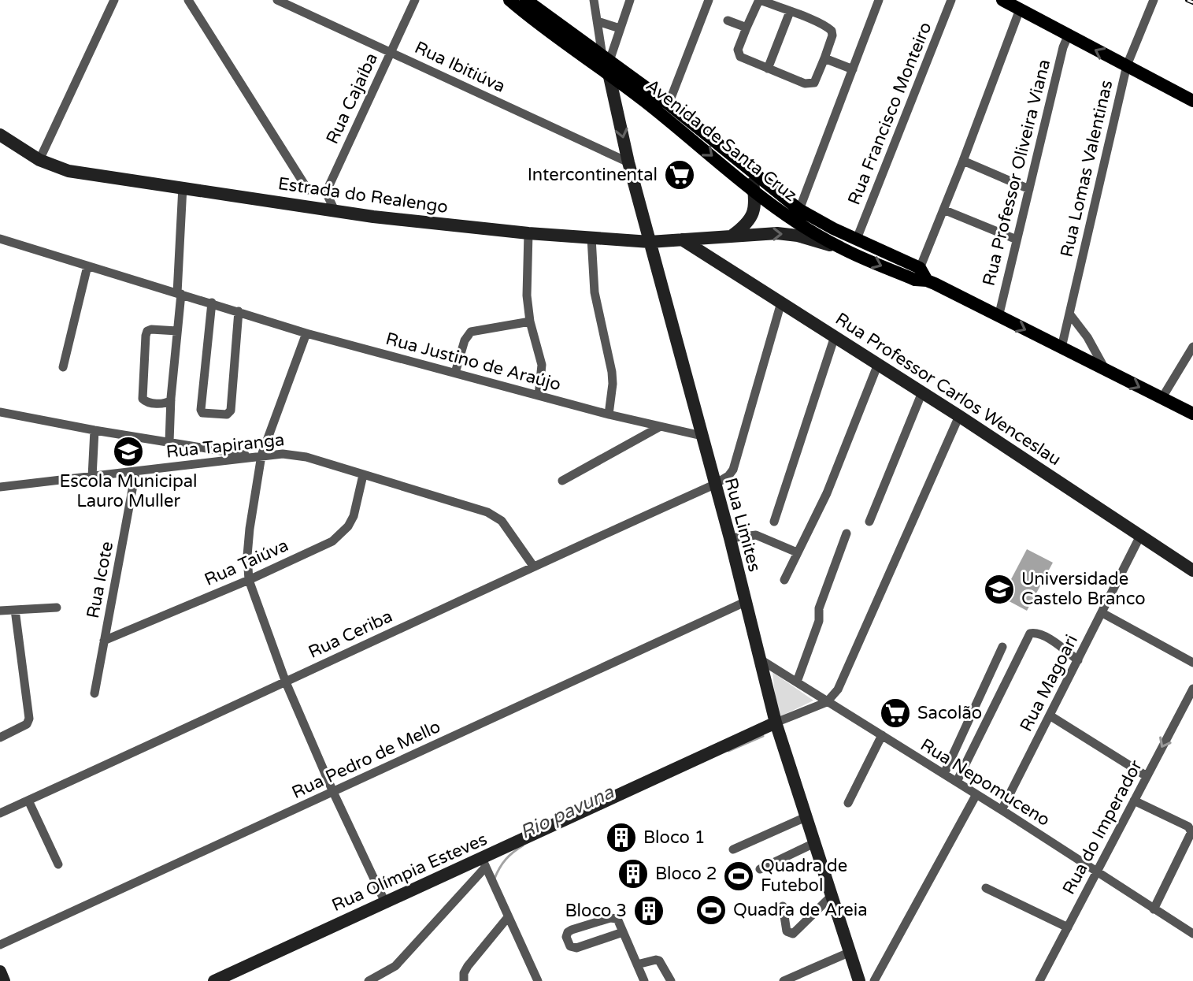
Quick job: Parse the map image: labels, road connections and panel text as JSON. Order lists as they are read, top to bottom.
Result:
{
  "streets": {
    "main road": ["Avenida de Santa Cruz"],
    "street": [
      "Rua Ibitiúva",
      "Rua Cajaíba",
      "Rua Francisco Monteiro",
      "Rua Lomas Valentinas",
      "Rua Professor Oliveira Viana",
      "Estrada do Realengo",
      "Rua Justino de Araújo",
      "Rua Professor Carlos Wenceslau",
      "Rua Tapiranga",
      "Rua Limites",
      "Rua Taiúva",
      "Rua Icote",
      "Rua Ceriba",
      "Rua Magoari",
      "Rua Pedro de Mello",
      "Rua Nepomuceno",
      "Rua do Imperador",
      "Rua Olímpia Esteves"
    ]
  },
  "crossings": [
    ["Rua Ibitiúva", "Rua Cajaíba"],
    ["Rua Ibitiúva", "Rua Limites"],
    ["Rua Francisco Monteiro", "Avenida de Santa Cruz"],
    ["Avenida de Santa Cruz", "Rua Lomas Valentinas"],
    ["Avenida de Santa Cruz", "Rua Professor Oliveira Viana"],
    ["Avenida de Santa Cruz", "Estrada do Realengo"],
    ["Avenida de Santa Cruz", "Rua Limites"],
    ["Estrada do Realengo", "Rua Professor Carlos Wenceslau"],
    ["Estrada do Realengo", "Rua Limites"],
    ["Rua Justino de Araújo", "Rua Limites"],
    ["Rua Professor Carlos Wenceslau", "Rua Magoari"],
    ["Rua Tapiranga", "Rua Taiúva"],
    ["Rua Tapiranga", "Rua Icote"],
    ["Rua Tapiranga", "Rua Ceriba"],
    ["Rua Limites", "Rua Ceriba"],
    ["Rua Limites", "Rua Pedro de Mello"],
    ["Rua Limites", "Rua Nepomuceno"],
    ["Rua Limites", "Rua Olímpia Esteves"],
    ["Rua Taiúva", "Rua Icote"],
    ["Rua Magoari", "Rua Nepomuceno"],
    ["Rua Nepomuceno", "Rua do Imperador"],
    ["Rua Nepomuceno", "Rua Olímpia Esteves"]
  ],
  "water": ["Rio pavuna"],
  "places": {
    "supermarket": ["Intercontinental", "Sacolão"],
    "school or university": ["Escola Municipal Lauro Muller", "Universidade Castelo Branco"],
    "building": ["Bloco 1", "Bloco 2", "Bloco 3"],
    "sports": ["Quadra de Futebol", "Quadra de Areia"]
  }
}
